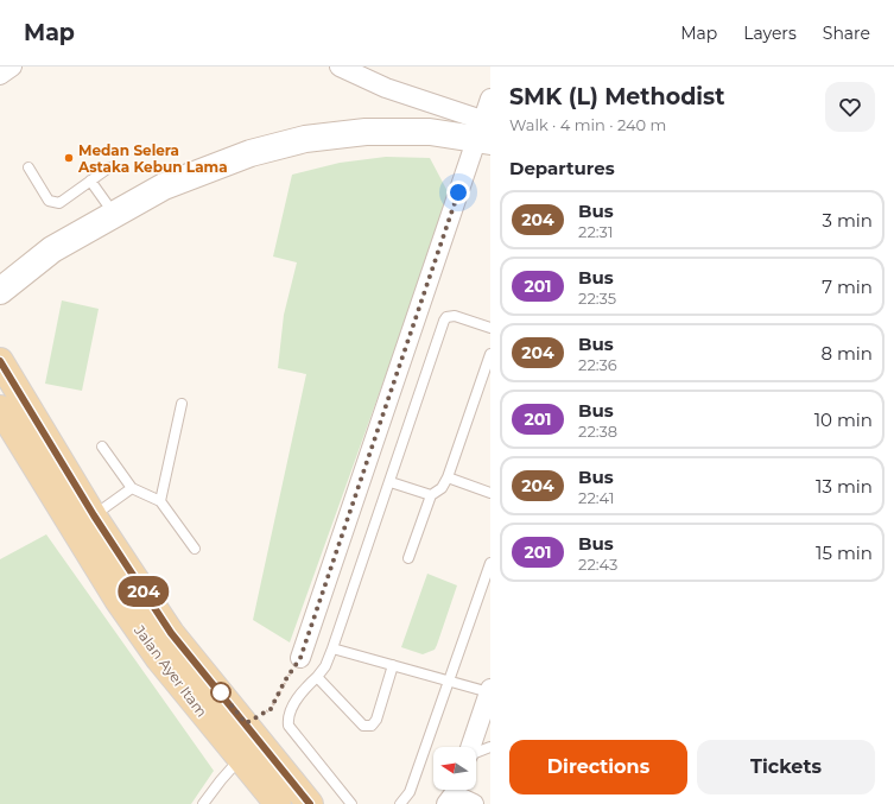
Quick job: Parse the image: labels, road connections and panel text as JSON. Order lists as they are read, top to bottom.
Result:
{
  "streets": {
    "main road": ["Jalan Ayer Itam"]
  },
  "places": ["Medan Selera Astaka Kebun Lama"],
  "lines": ["bus line 204"],
  "north": "left",
  "page": {
    "header": "Map",
    "nav": ["Map", "Layers", "Share"],
    "on_map": "204",
    "heading": [
      ["SMK (L) Methodist", "Walk · 4 min · 240 m"],
      "Departures"
    ],
    "list": [
      {
        "mark": "204",
        "name": "Bus",
        "note": "22:31",
        "value": "3 min"
      },
      {
        "mark": "201",
        "name": "Bus",
        "note": "22:35",
        "value": "7 min"
      },
      {
        "mark": "204",
        "name": "Bus",
        "note": "22:36",
        "value": "8 min"
      },
      {
        "mark": "201",
        "name": "Bus",
        "note": "22:38",
        "value": "10 min"
      },
      {
        "mark": "204",
        "name": "Bus",
        "note": "22:41",
        "value": "13 min"
      },
      {
        "mark": "201",
        "name": "Bus",
        "note": "22:43",
        "value": "15 min"
      }
    ],
    "buttons": ["Directions", "Tickets"]
  }
}
